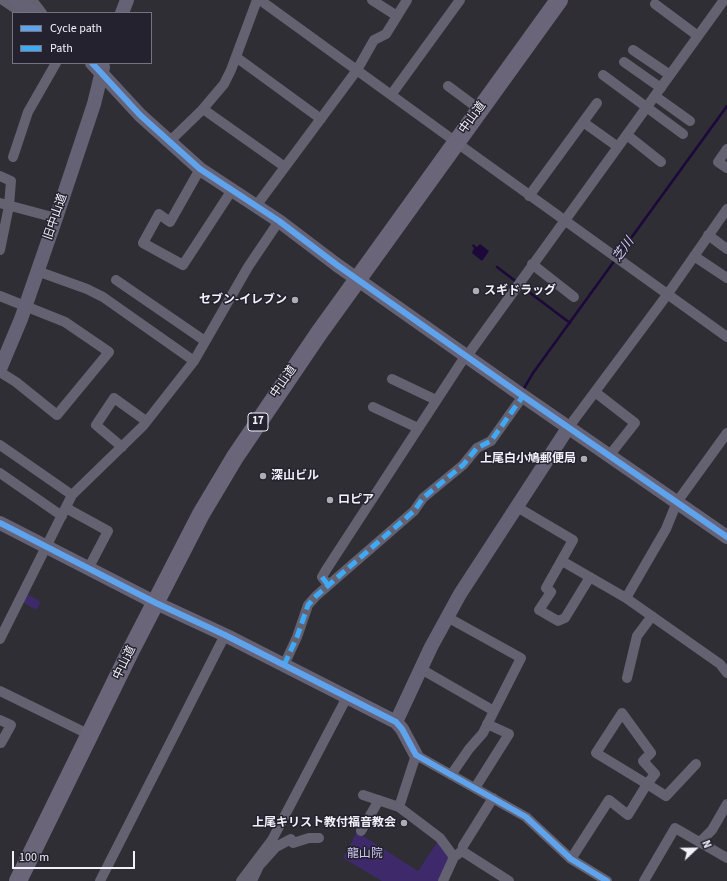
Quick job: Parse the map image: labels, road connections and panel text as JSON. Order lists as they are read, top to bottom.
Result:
{
  "streets": {
    "highway": ["中山道", "17"],
    "street": ["旧中山道"]
  },
  "water": ["芝川"],
  "parks": ["龍山院"],
  "places": [
    "スギドラッグ",
    "セブン-イレブン",
    "上尾白小鳩郵便局",
    "深山ビル",
    "ロピア",
    "上尾キリスト教付福音教会"
  ],
  "legend": ["Cycle path", "Path"],
  "scale_bar": "100 m",
  "north": "right"
}
